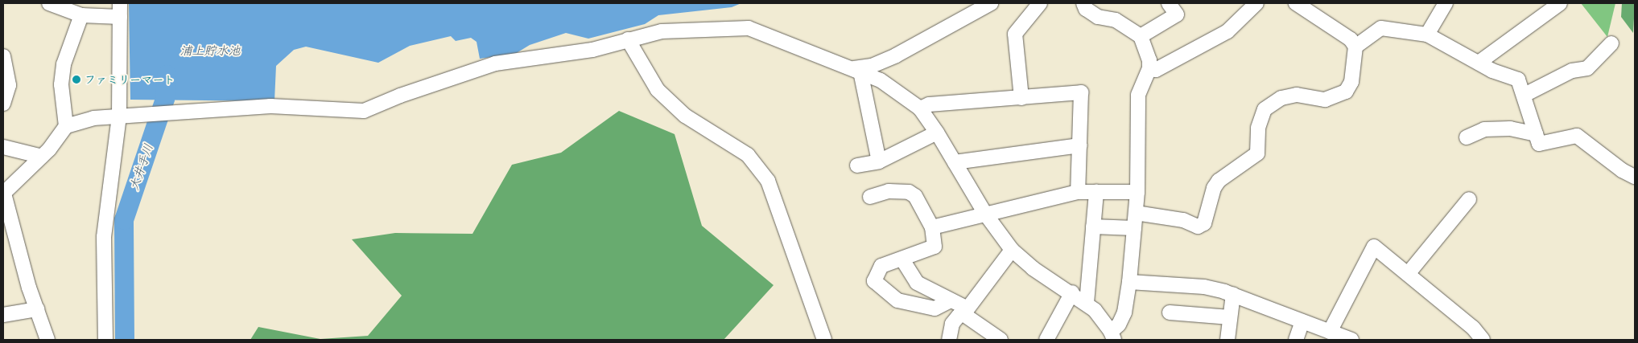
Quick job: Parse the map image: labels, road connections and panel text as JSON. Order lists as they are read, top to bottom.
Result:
{
  "water": ["浦上貯水池", "大井手川"],
  "places": ["ファミリーマート"]
}
